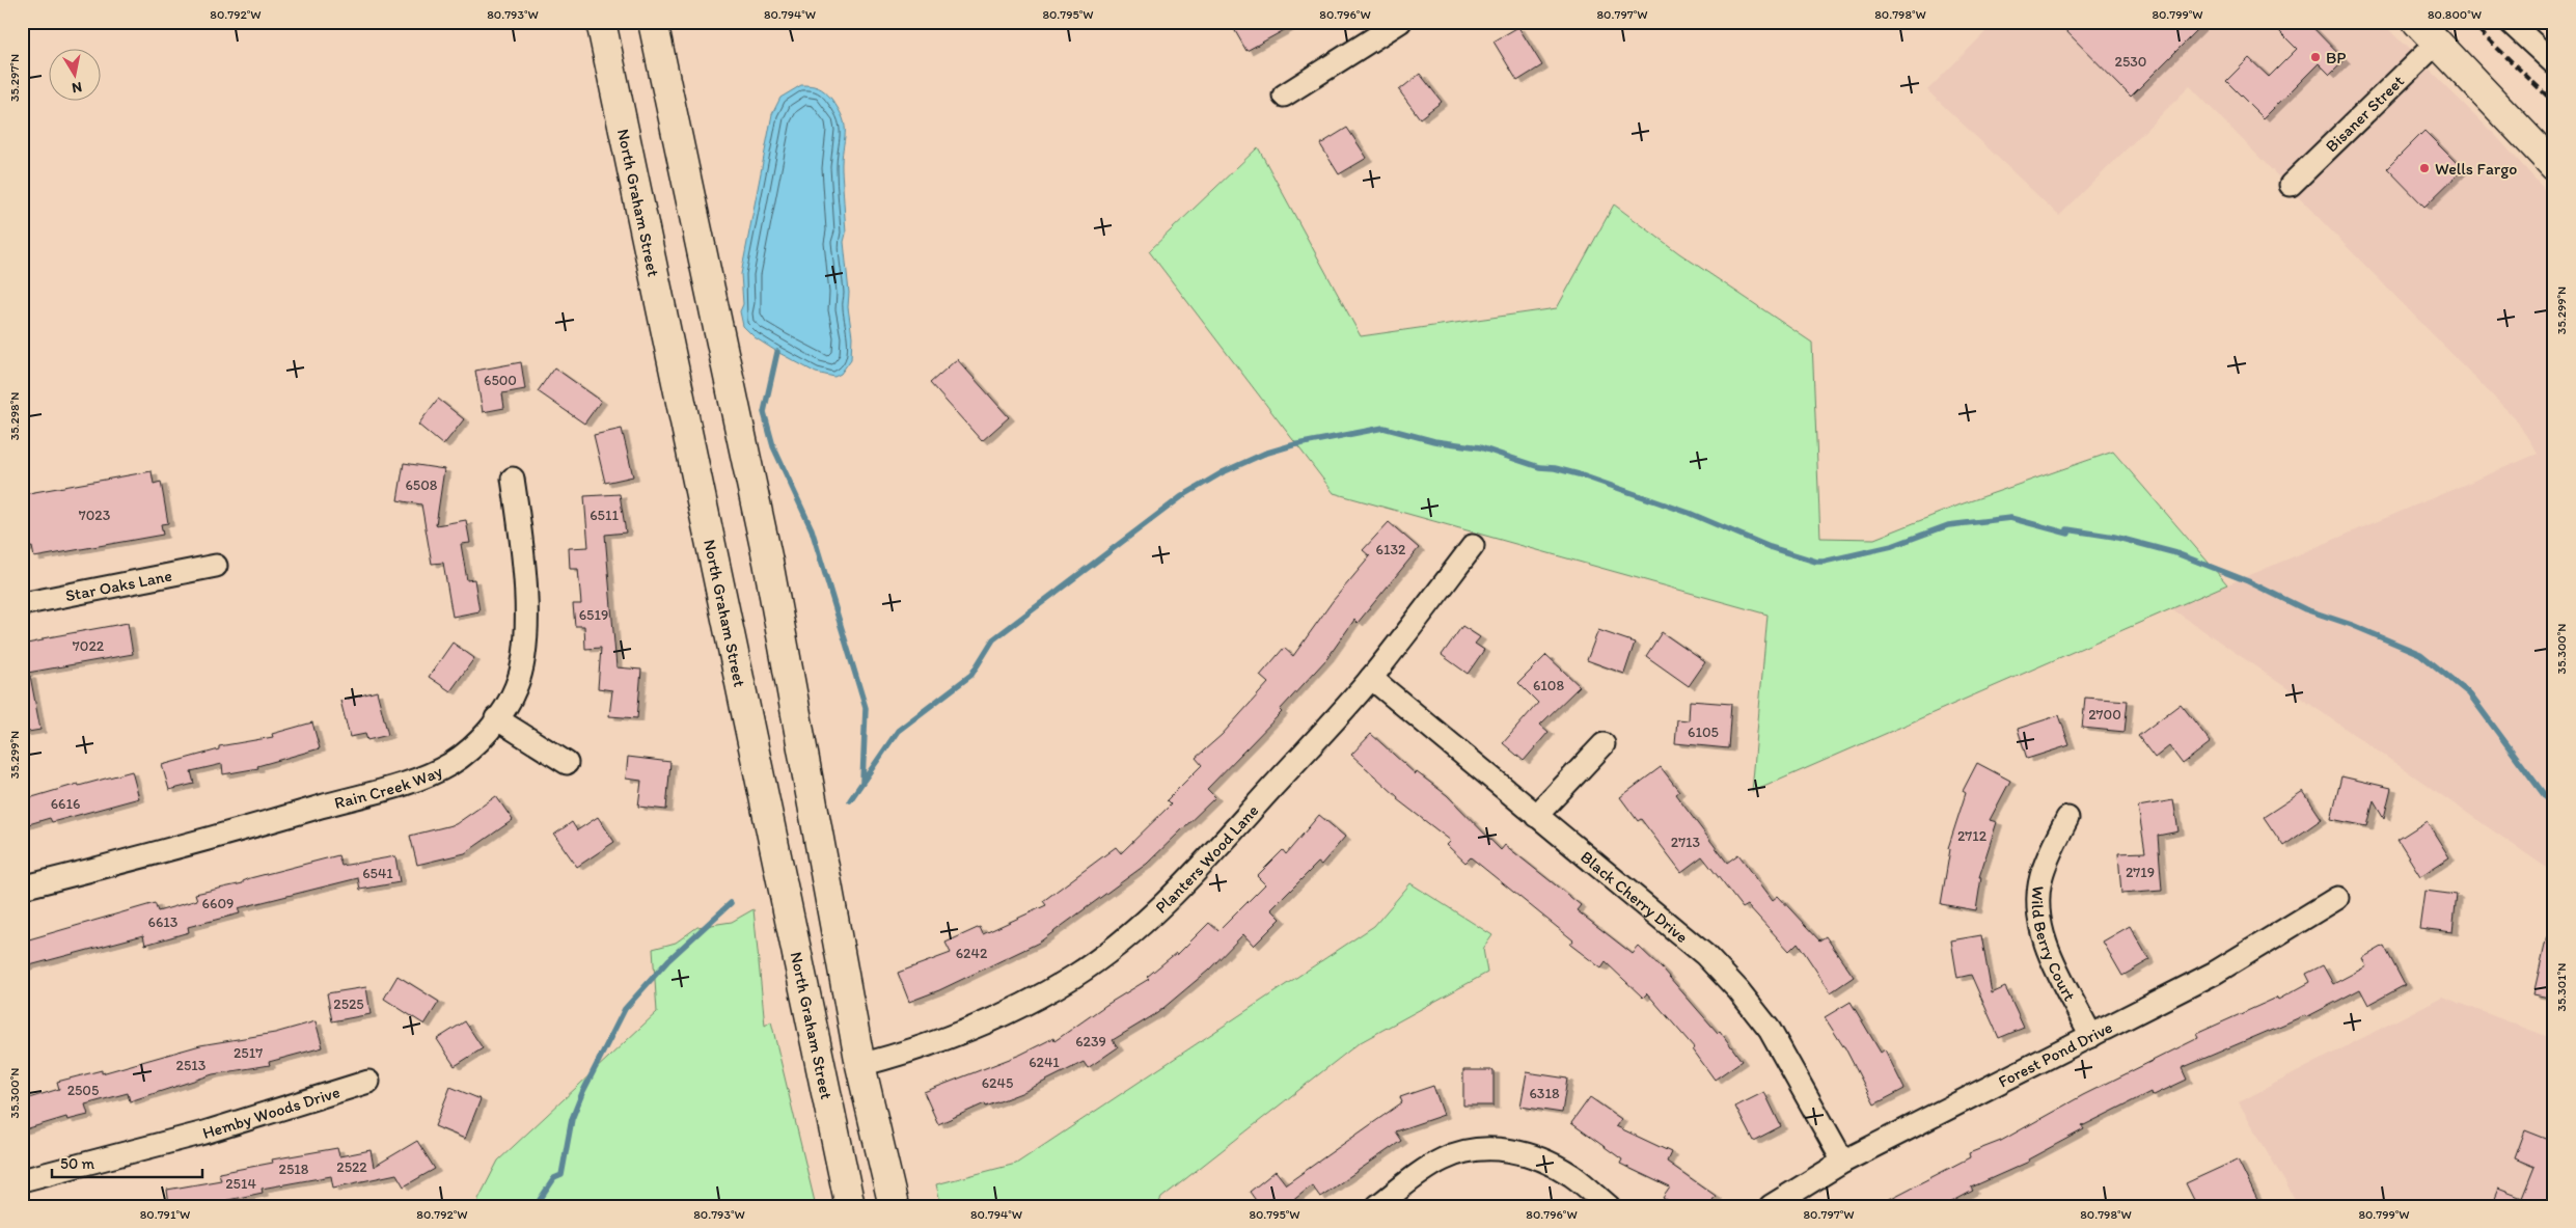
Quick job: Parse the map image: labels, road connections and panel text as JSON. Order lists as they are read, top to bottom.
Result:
{
  "streets": {
    "main road": ["North Graham Street"],
    "street": [
      "Bisaner Street",
      "Star Oaks Lane",
      "Rain Creek Way",
      "Planters Wood Lane",
      "Black Cherry Drive",
      "Wild Berry Court",
      "Forest Pond Drive",
      "Hemby Woods Drive"
    ]
  },
  "crossings": [
    ["Planters Wood Lane", "Black Cherry Drive"],
    ["Black Cherry Drive", "Forest Pond Drive"],
    ["Wild Berry Court", "Forest Pond Drive"]
  ],
  "places": ["BP", "Wells Fargo"],
  "house_numbers": [
    "2530",
    "6500",
    "6508",
    "7023",
    "6511",
    "6132",
    "6519",
    "7022",
    "6108",
    "2700",
    "6105",
    "6616",
    "2712",
    "2713",
    "2719",
    "6541",
    "6609",
    "6613",
    "6242",
    "2525",
    "6239",
    "2517",
    "6241",
    "2513",
    "6245",
    "2505",
    "6318",
    "2522",
    "2518",
    "2514"
  ],
  "scale_bar": "50 m",
  "north": "bottom",
  "coordinates": [
    "80.792°W",
    "80.793°W",
    "80.794°W",
    "80.795°W",
    "80.796°W",
    "80.797°W",
    "80.798°W",
    "80.799°W",
    "80.800°W",
    "35.297°N",
    "35.299°N",
    "35.298°N",
    "35.300°N",
    "35.301°N",
    "80.791°W"
  ]
}
